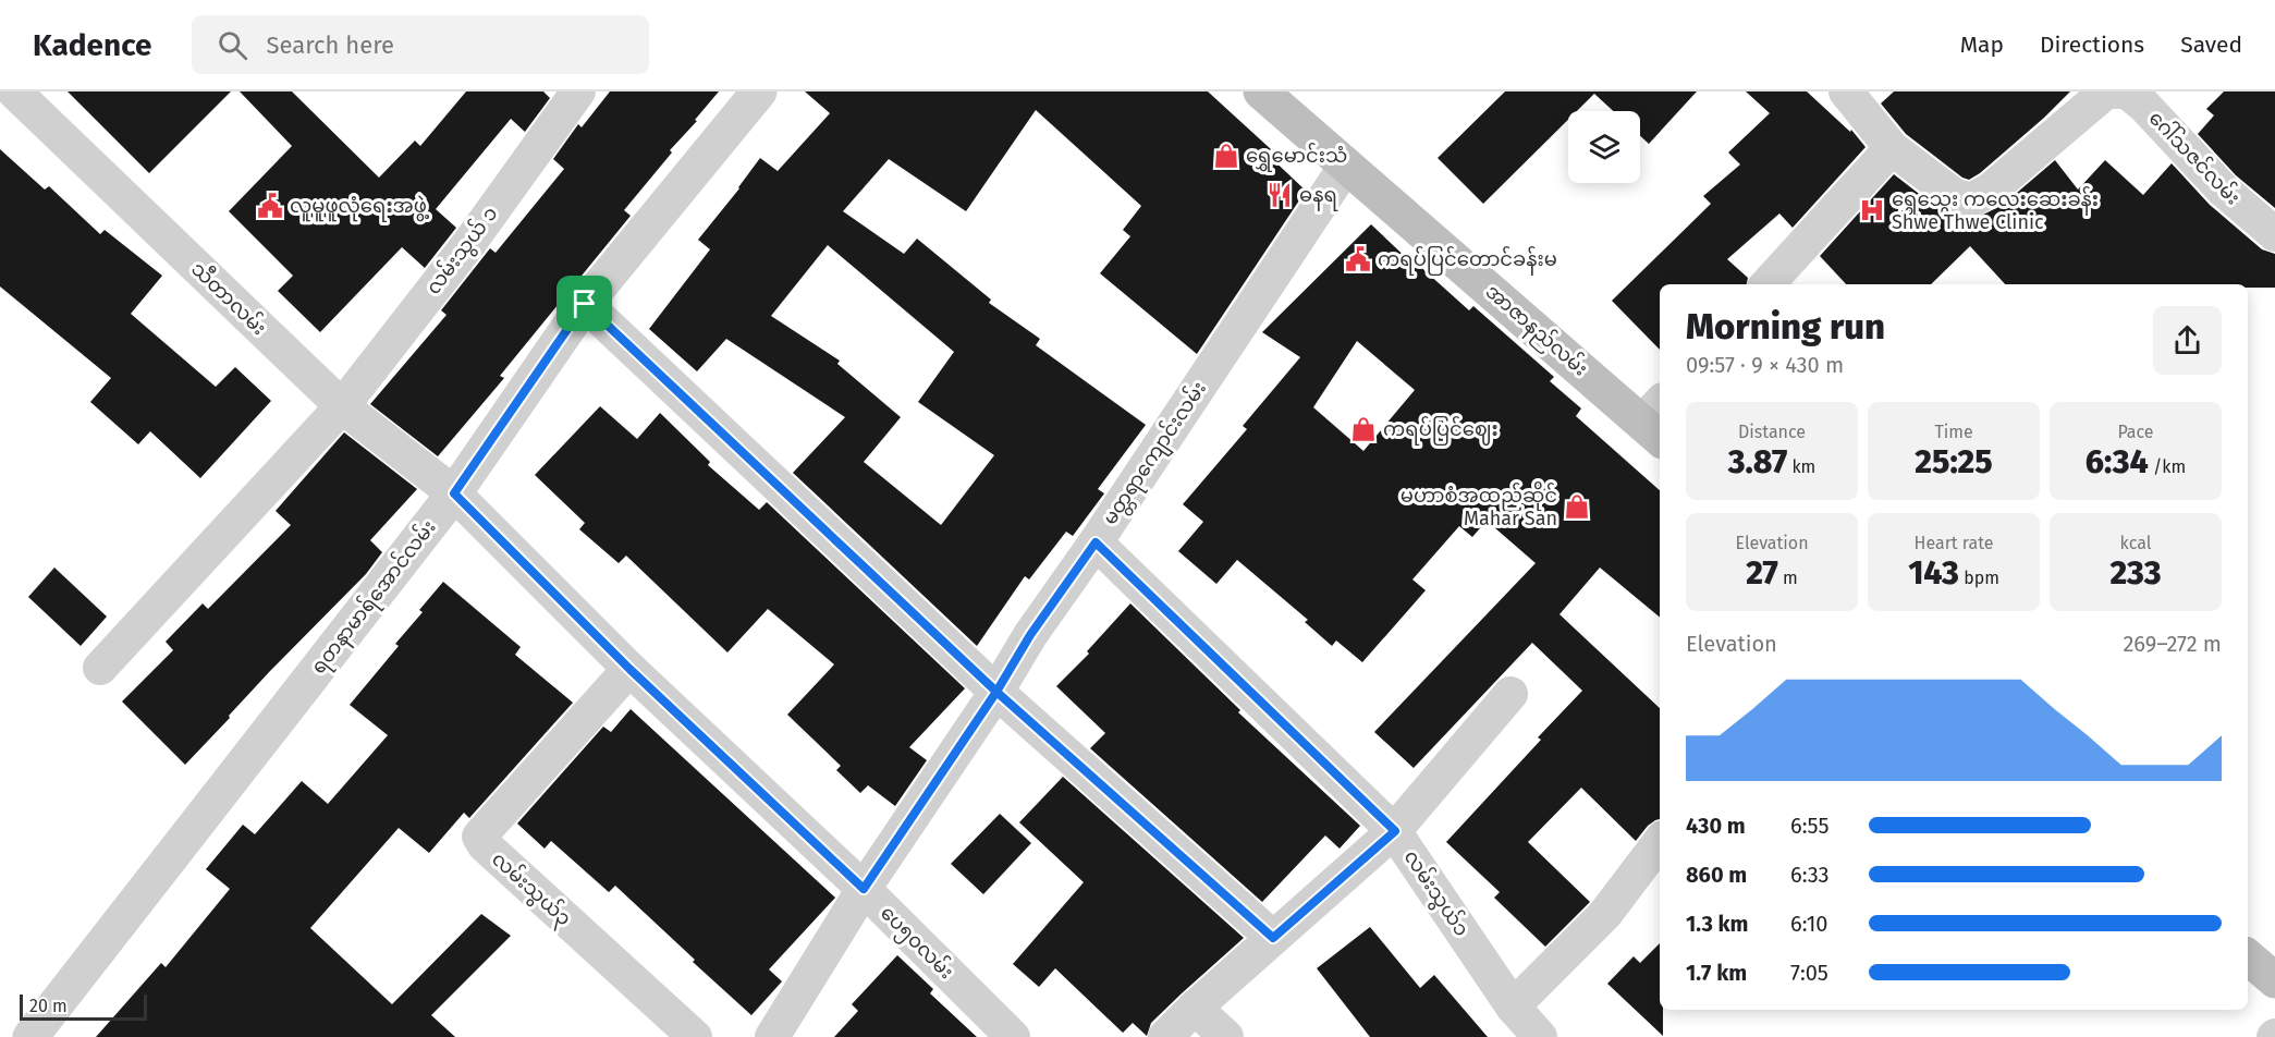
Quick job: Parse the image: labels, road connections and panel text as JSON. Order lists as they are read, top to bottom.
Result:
{
  "streets": {
    "main road": ["အာဇာနည်လမ်း"],
    "street": [
      "ဂေါ်သဇင်လမ်း",
      "လမ်းသွယ် ၁",
      "သီတာလမ်း",
      "မတ္တရာကျောင်းလမ်း",
      "ရတနာမာရ်အောင်လမ်း",
      "လမ်းသွယ်၃",
      "လမ်းသွယ်၁",
      "ပေ၅၀လမ်း"
    ]
  },
  "crossings": [
    ["လမ်းသွယ် ၁", "သီတာလမ်း"],
    ["သီတာလမ်း", "ရတနာမာရ်အောင်လမ်း"],
    ["သီတာလမ်း", "ပေ၅၀လမ်း"],
    ["အာဇာနည်လမ်း", "မတ္တရာကျောင်းလမ်း"],
    ["မတ္တရာကျောင်းလမ်း", "လမ်းသွယ်၁"],
    ["မတ္တရာကျောင်းလမ်း", "ပေ၅၀လမ်း"],
    ["ရတနာမာရ်အောင်လမ်း", "ပေ၅၀လမ်း"],
    ["လမ်းသွယ်၃", "ပေ၅၀လမ်း"]
  ],
  "places": {
    "shop": ["ရွှေမောင်းသံ", "ကရပ်ပြင်ဈေး", "မဟာစံအထည်ဆိုင် Mahar San"],
    "restaurant": ["ဓနရ"],
    "public building": ["လူမူဖူလုံရေးအဖွဲ့", "ကရပ်ပြင်တောင်ခန်းမ"],
    "hospital": ["ရွှေသွေး ကလေးဆေးခန်း Shwe Thwe Clinic"]
  },
  "scale_bar": "20 m",
  "page": {
    "header": "Kadence",
    "search": "Search here",
    "nav": ["Map", "Directions", "Saved"],
    "heading": ["Morning run", "09:57 · 9 × 430 m"],
    "stats": [
      ["Distance", "3.87 km"],
      ["Time", "25:25"],
      ["Pace", "6:34 /km"],
      ["Elevation", "27 m"],
      ["Heart rate", "143 bpm"],
      ["kcal", "233"]
    ],
    "chart": ["Elevation", "269–272 m"],
    "list": [
      {
        "name": "430 m",
        "note": "6:55"
      },
      {
        "name": "860 m",
        "note": "6:33"
      },
      {
        "name": "1.3 km",
        "note": "6:10"
      },
      {
        "name": "1.7 km",
        "note": "7:05"
      }
    ],
    "scale": "20 m"
  }
}
